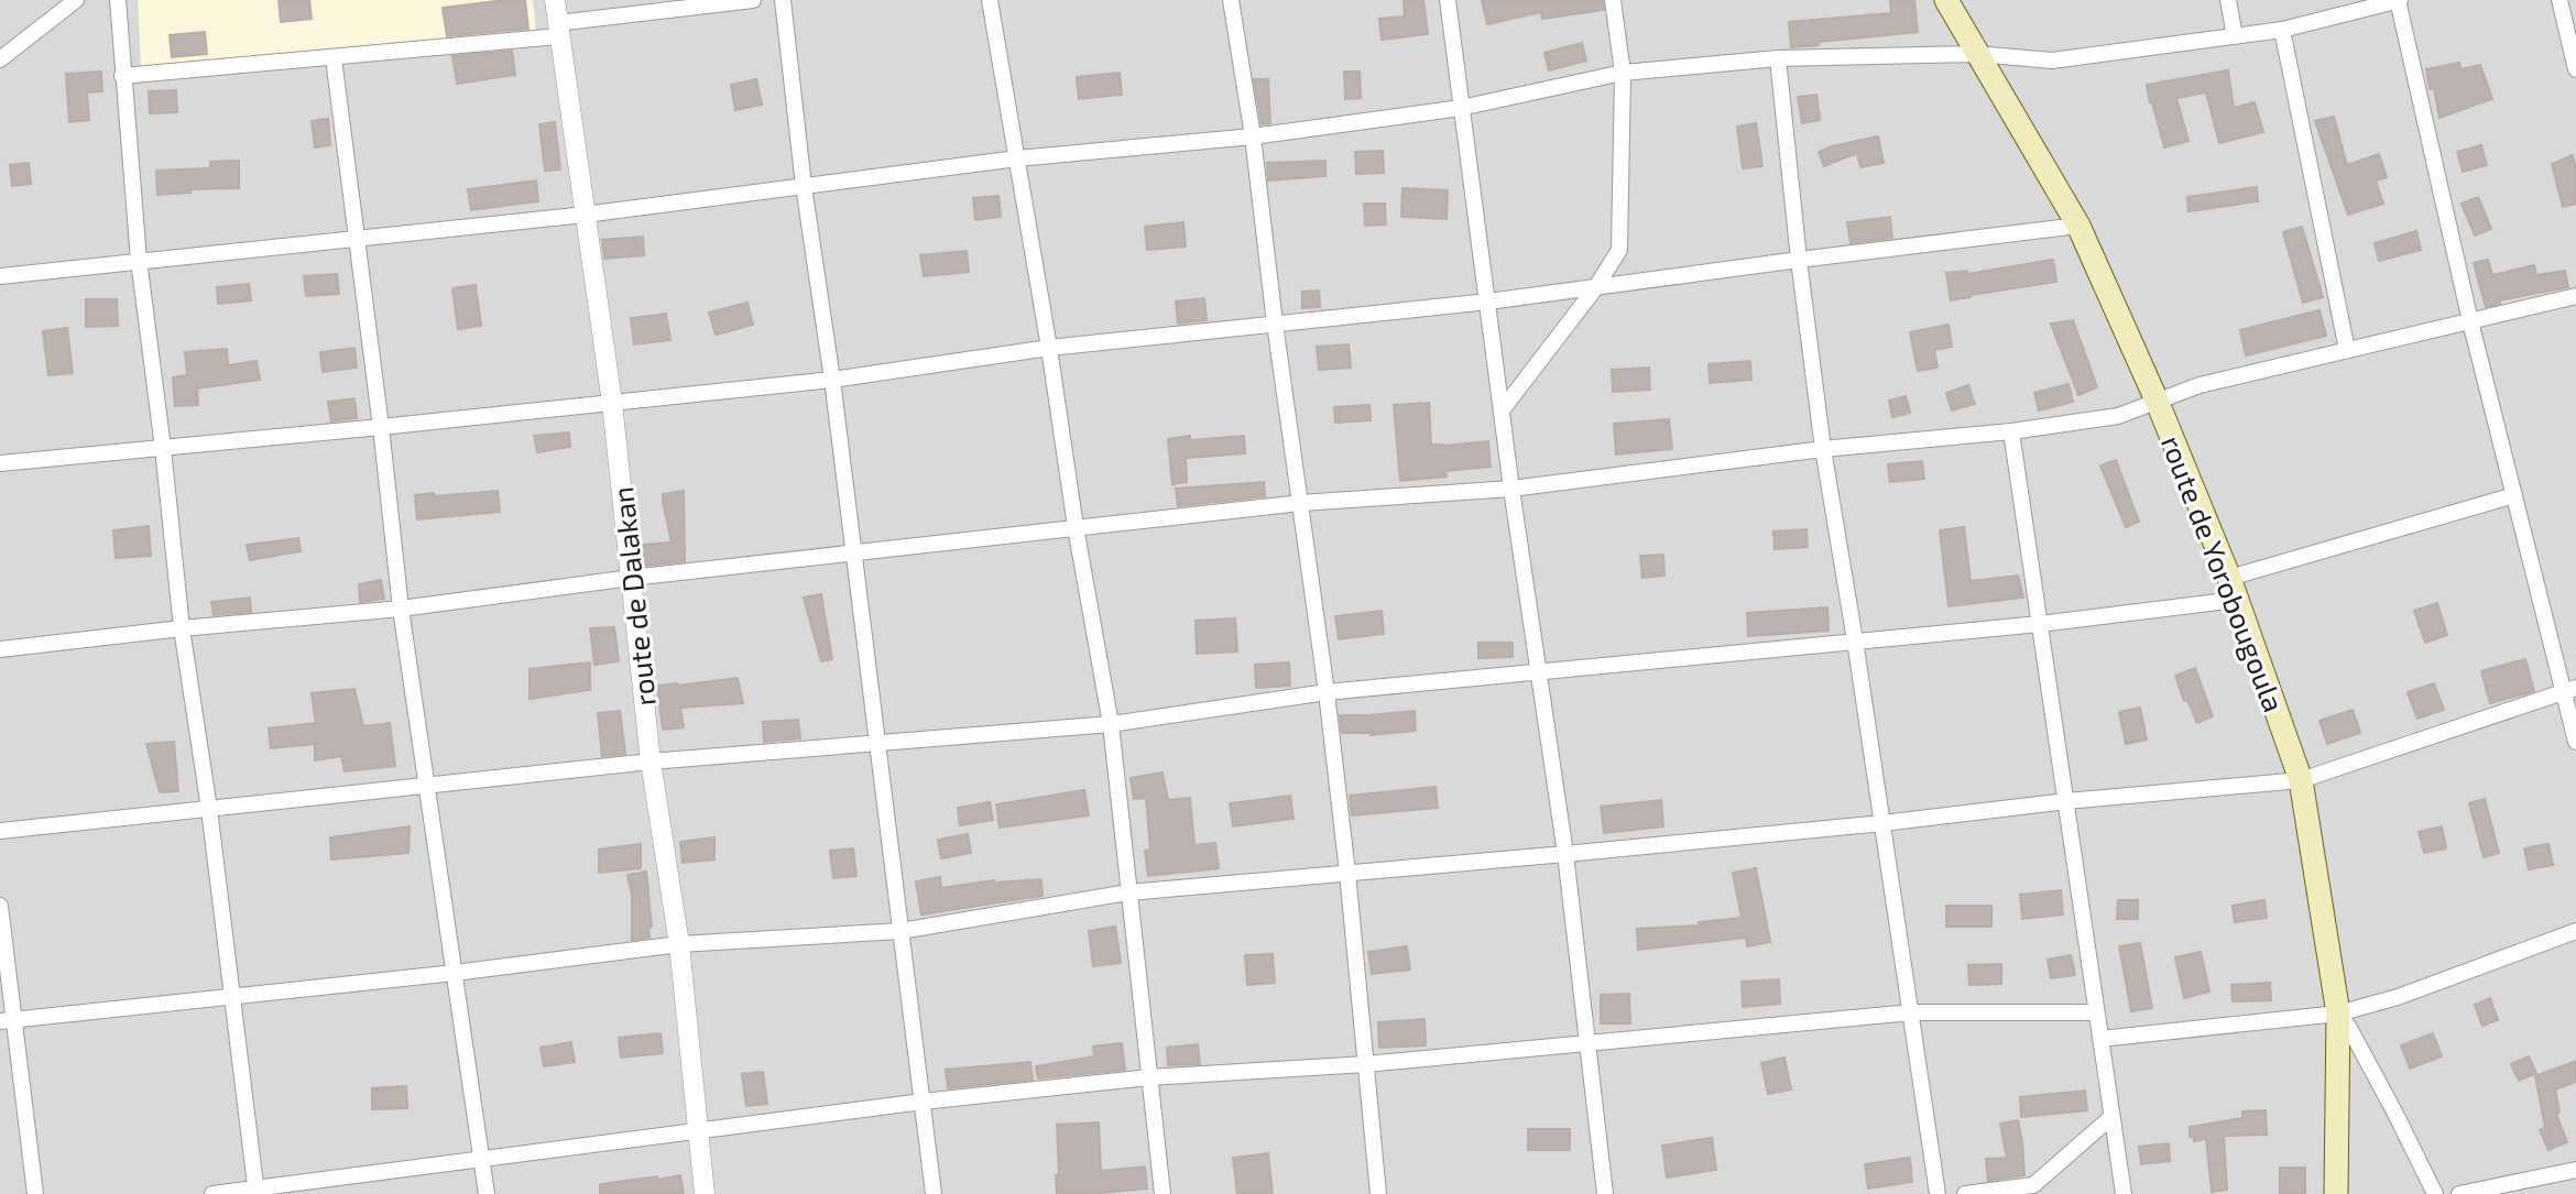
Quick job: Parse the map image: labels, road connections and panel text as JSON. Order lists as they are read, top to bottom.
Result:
{
  "streets": {
    "main road": ["route de Yorobougoula"],
    "street": ["route de Dalakan"]
  }
}
